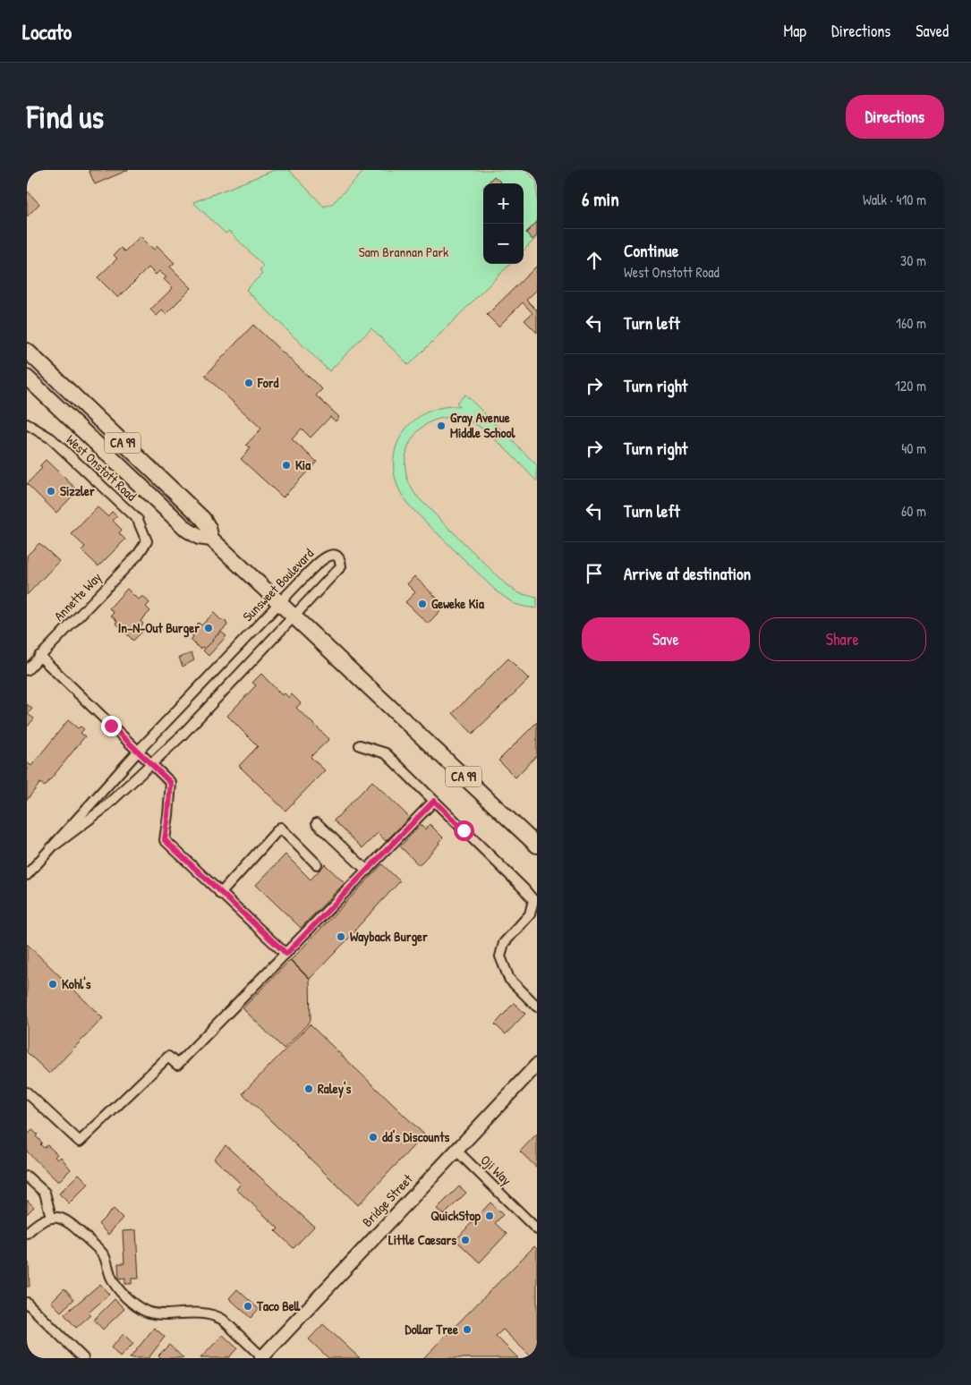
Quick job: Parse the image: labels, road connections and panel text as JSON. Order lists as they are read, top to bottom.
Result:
{
  "streets": {
    "highway": ["CA 99"],
    "main road": ["Bridge Street"],
    "street": [
      "West Onstott Road",
      "Sunsweet Boulevard",
      "Annette Way",
      "Oji Way"
    ]
  },
  "crossings": [
    ["CA 99", "Sunsweet Boulevard"],
    ["West Onstott Road", "Annette Way"],
    ["Oji Way", "Bridge Street"]
  ],
  "parks": ["Sam Brannan Park"],
  "places": [
    "Ford",
    "Gray Avenue Middle School",
    "Kia",
    "Sizzler",
    "Geweke Kia",
    "In-N-Out Burger",
    "Wayback Burger",
    "Kohl's",
    "Raley's",
    "dd's Discounts",
    "QuickStop",
    "Little Caesars",
    "Taco Bell",
    "Dollar Tree"
  ],
  "page": {
    "header": "Locato",
    "nav": ["Map", "Directions", "Saved"],
    "buttons": [
      "Directions",
      ["Save", "Share"]
    ],
    "title": "Find us",
    "heading": ["6 min", "Walk · 410 m"],
    "map_buttons": ["+", "−"],
    "list": [
      ["Continue", "West Onstott Road", "30 m"],
      ["Turn left", "160 m"],
      ["Turn right", "120 m"],
      ["Turn right", "40 m"],
      ["Turn left", "60 m"],
      "Arrive at destination"
    ]
  }
}
